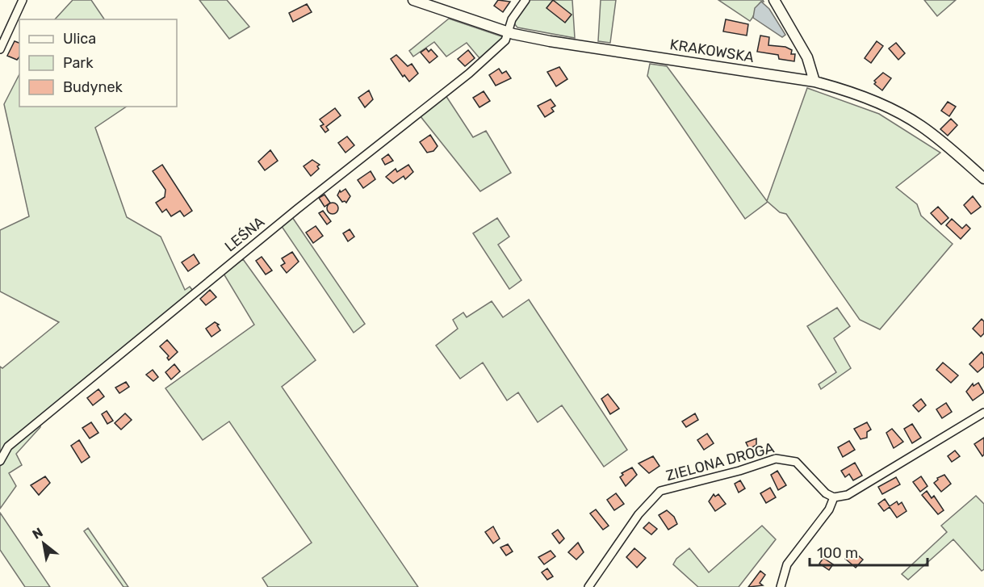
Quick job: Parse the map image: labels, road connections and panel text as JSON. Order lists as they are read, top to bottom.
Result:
{
  "streets": {
    "main road": ["KRAKOWSKA"],
    "street": ["LEŚNA", "ZIELONA DROGA"]
  },
  "crossings": [
    ["KRAKOWSKA", "LEŚNA"]
  ],
  "legend": ["Ulica", "Park", "Budynek"],
  "scale_bar": "100 m",
  "north": "top left"
}
